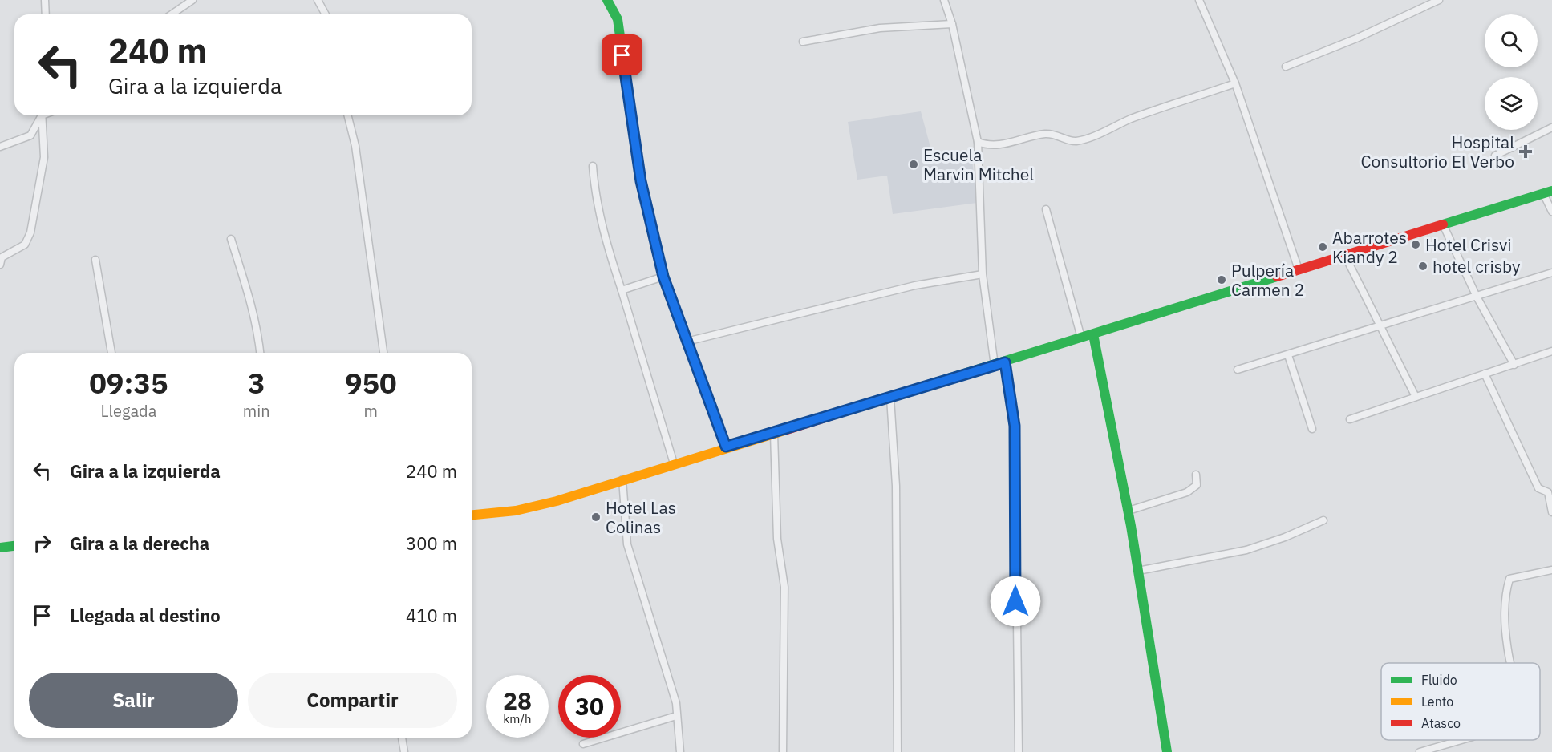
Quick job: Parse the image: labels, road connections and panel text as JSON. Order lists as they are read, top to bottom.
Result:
{
  "places": {
    "health": ["Hospital Consultorio El Verbo"],
    "other": [
      "Escuela Marvin Mitchel",
      "Hotel Crisvi",
      "Abarrotes Kiandy 2",
      "hotel crisby",
      "Pulpería Carmen 2",
      "Hotel Las Colinas"
    ]
  },
  "legend": ["Fluido", "Lento", "Atasco"],
  "page": {
    "turn": ["240 m", "Gira a la izquierda"],
    "eta": [
      "09:35",
      "Llegada",
      "3",
      "min",
      "950",
      "m"
    ],
    "list": [
      {
        "name": "Gira a la izquierda",
        "value": "240 m"
      },
      {
        "name": "Gira a la derecha",
        "value": "300 m"
      },
      {
        "name": "Llegada al destino",
        "value": "410 m"
      }
    ],
    "buttons": ["Salir", "Compartir"],
    "speed": "28 km/h",
    "limit": "30"
  }
}
